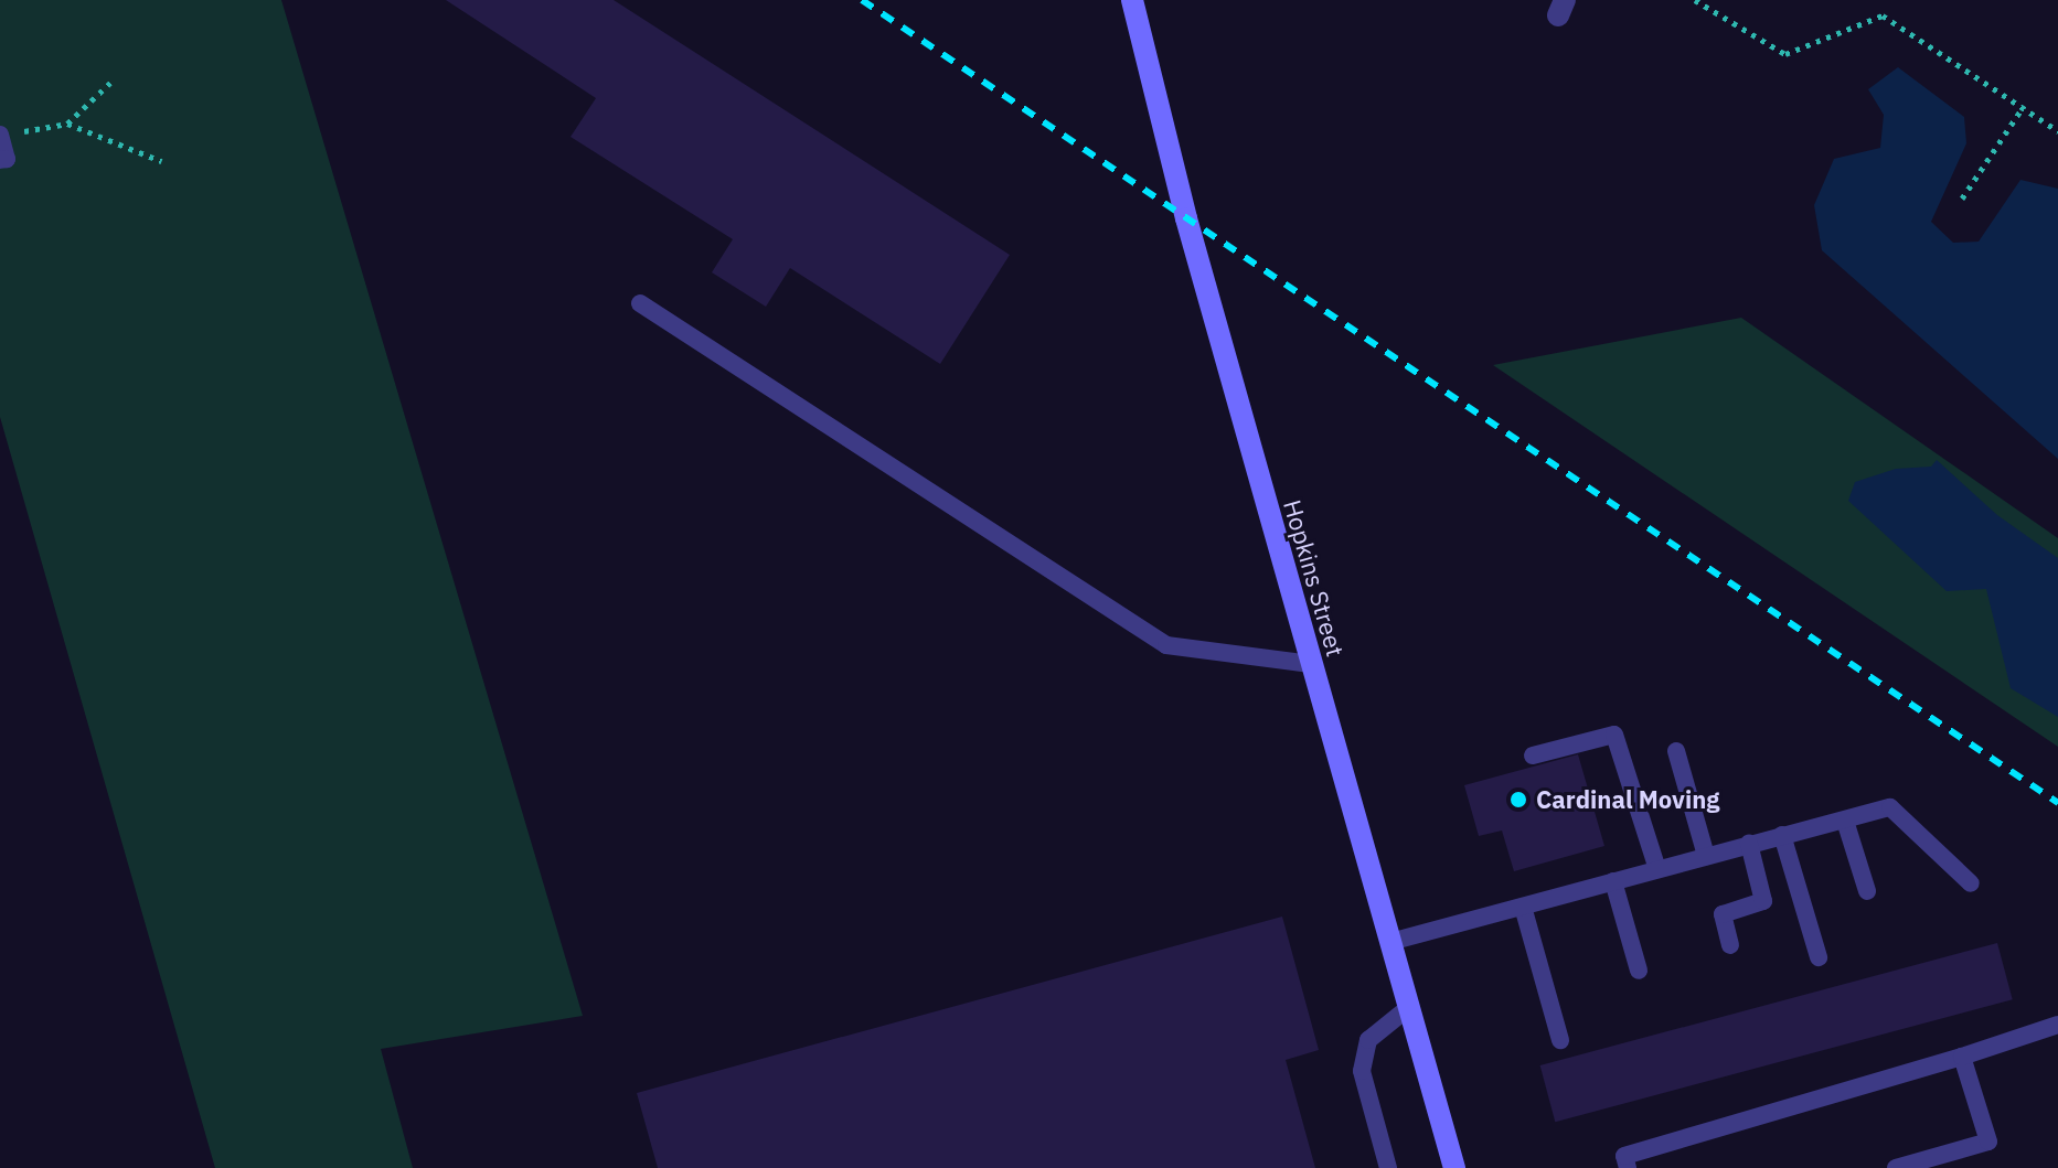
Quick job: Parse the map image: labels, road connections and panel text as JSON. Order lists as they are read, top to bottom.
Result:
{
  "streets": {
    "main road": ["Hopkins Street"]
  },
  "places": ["Cardinal Moving"]
}
